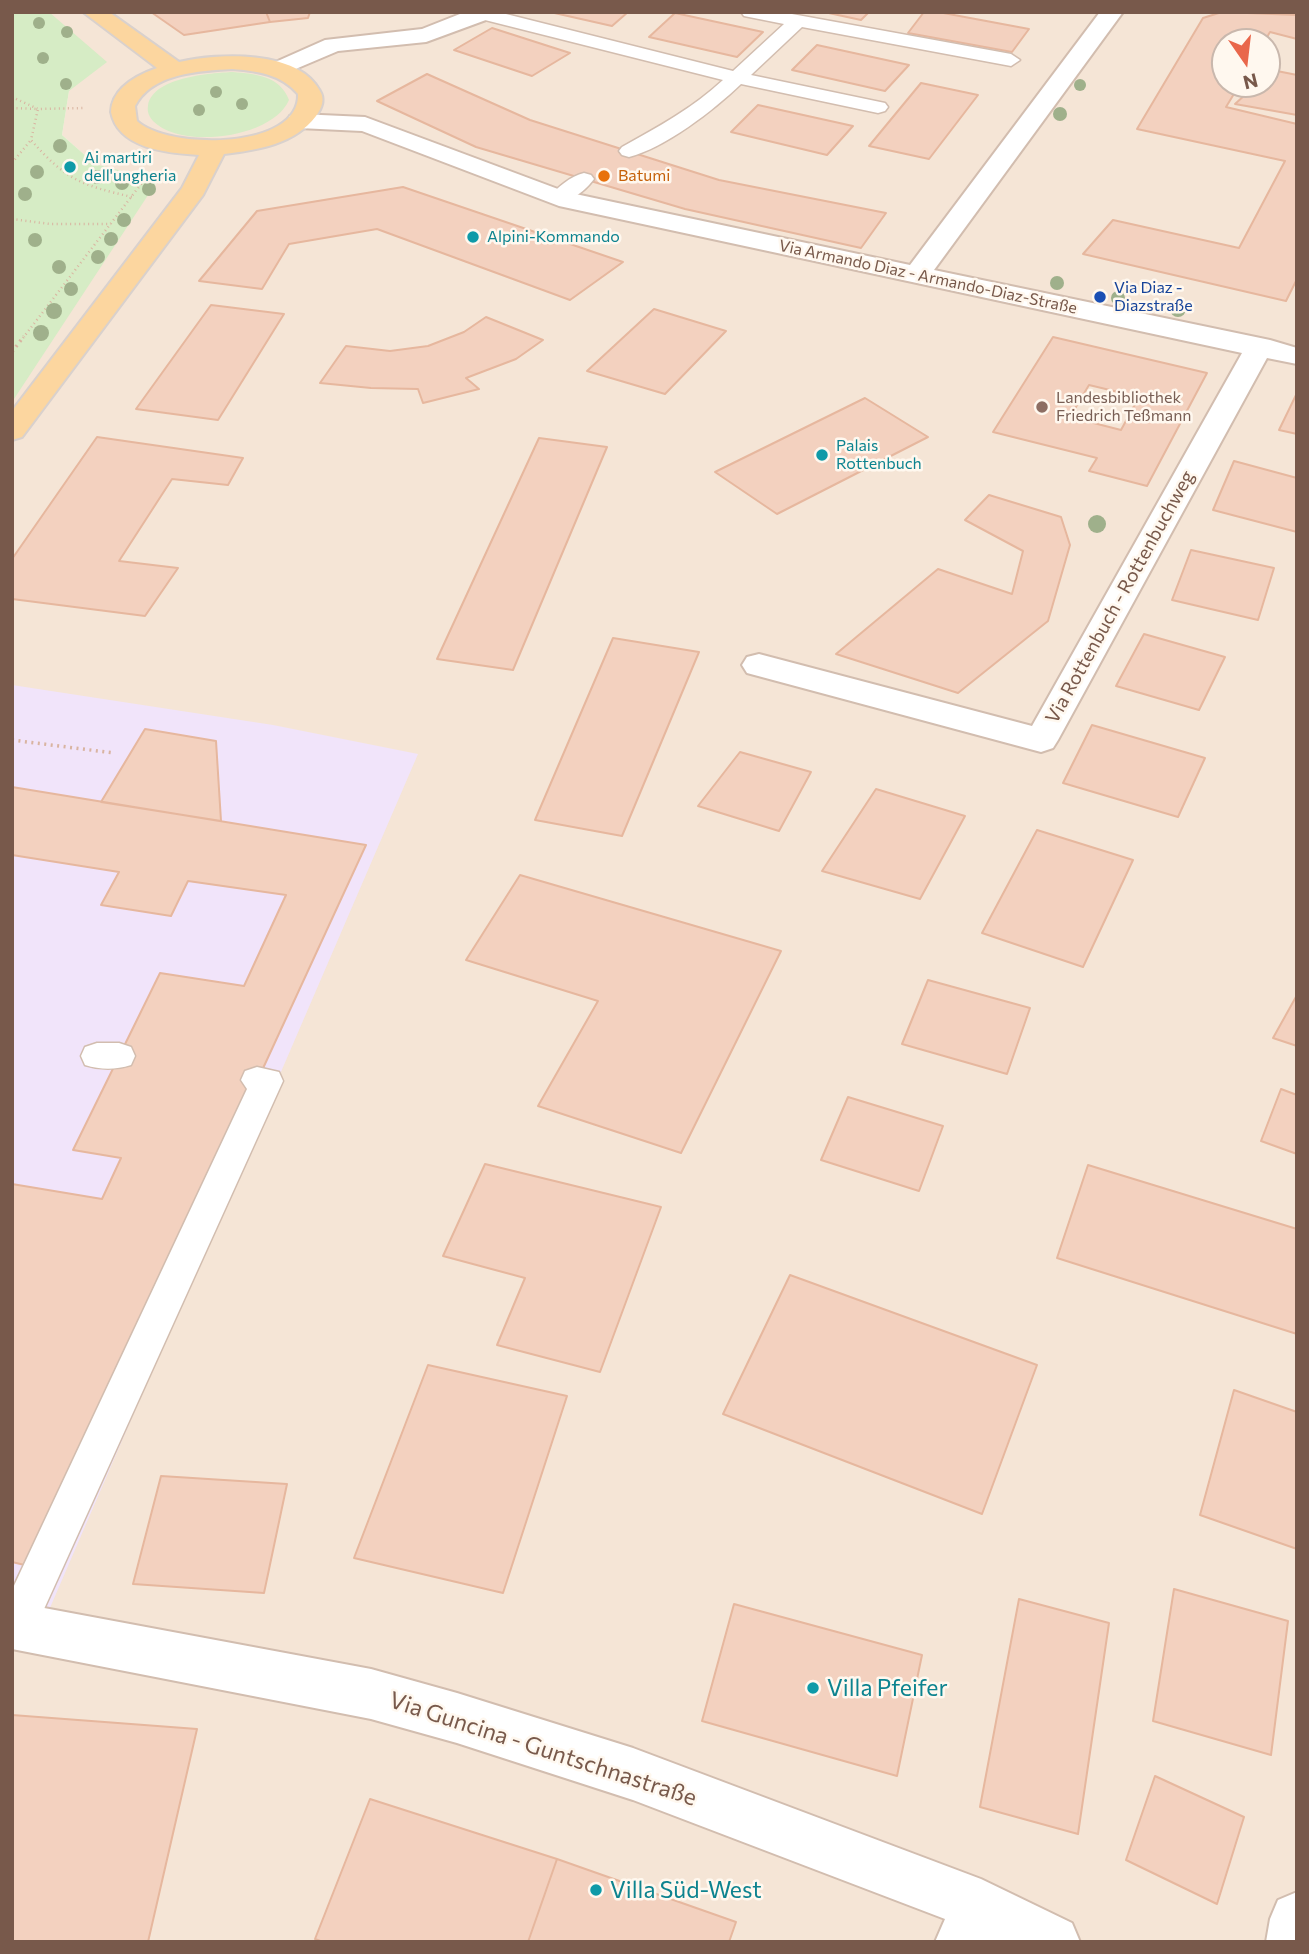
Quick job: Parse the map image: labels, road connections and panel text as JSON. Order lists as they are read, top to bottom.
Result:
{
  "streets": {
    "street": ["Via Armando Diaz - Armando-Diaz-Straße", "Via Rottenbuch - Rottenbuchweg", "Via Guncina - Guntschnastraße"]
  },
  "crossings": [
    ["Via Armando Diaz - Armando-Diaz-Straße", "Via Rottenbuch - Rottenbuchweg"]
  ],
  "places": [
    "Ai martiri dell'ungheria",
    "Batumi",
    "Alpini-Kommando",
    "Via Diaz - Diazstraße",
    "Landesbibliothek Friedrich Teßmann",
    "Palais Rottenbuch",
    "Villa Pfeifer",
    "Villa Süd-West"
  ],
  "north": "bottom"
}
